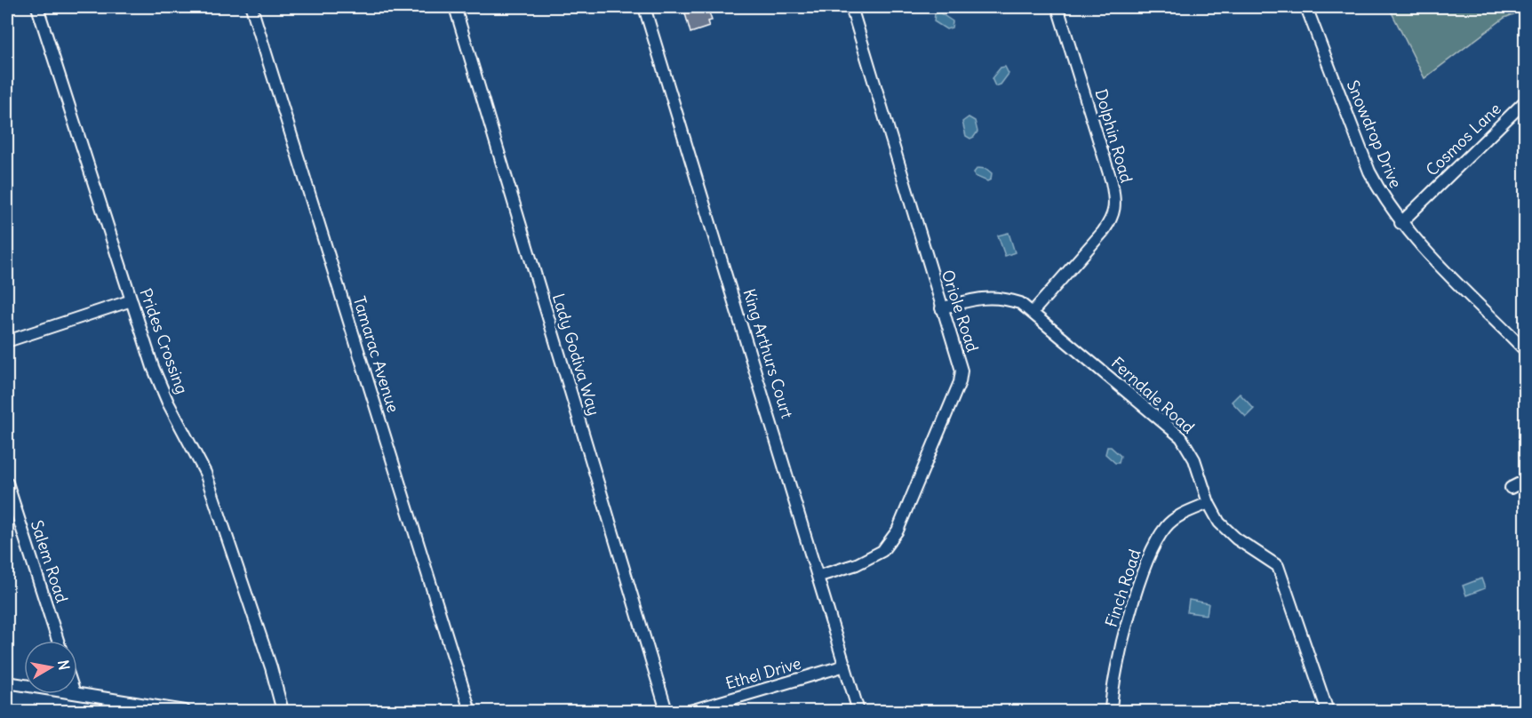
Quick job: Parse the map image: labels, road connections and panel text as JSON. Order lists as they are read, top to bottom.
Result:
{
  "streets": {
    "street": [
      "Snowdrop Drive",
      "Dolphin Road",
      "Cosmos Lane",
      "Oriole Road",
      "Prides Crossing",
      "King Arthurs Court",
      "Tamarac Avenue",
      "Lady Godiva Way",
      "Ferndale Road",
      "Salem Road",
      "Finch Road",
      "Ethel Drive"
    ]
  },
  "crossings": [
    ["Snowdrop Drive", "Cosmos Lane"],
    ["Dolphin Road", "Ferndale Road"],
    ["Oriole Road", "King Arthurs Court"],
    ["Oriole Road", "Ferndale Road"],
    ["King Arthurs Court", "Ethel Drive"],
    ["Ferndale Road", "Finch Road"]
  ],
  "north": "right"
}
